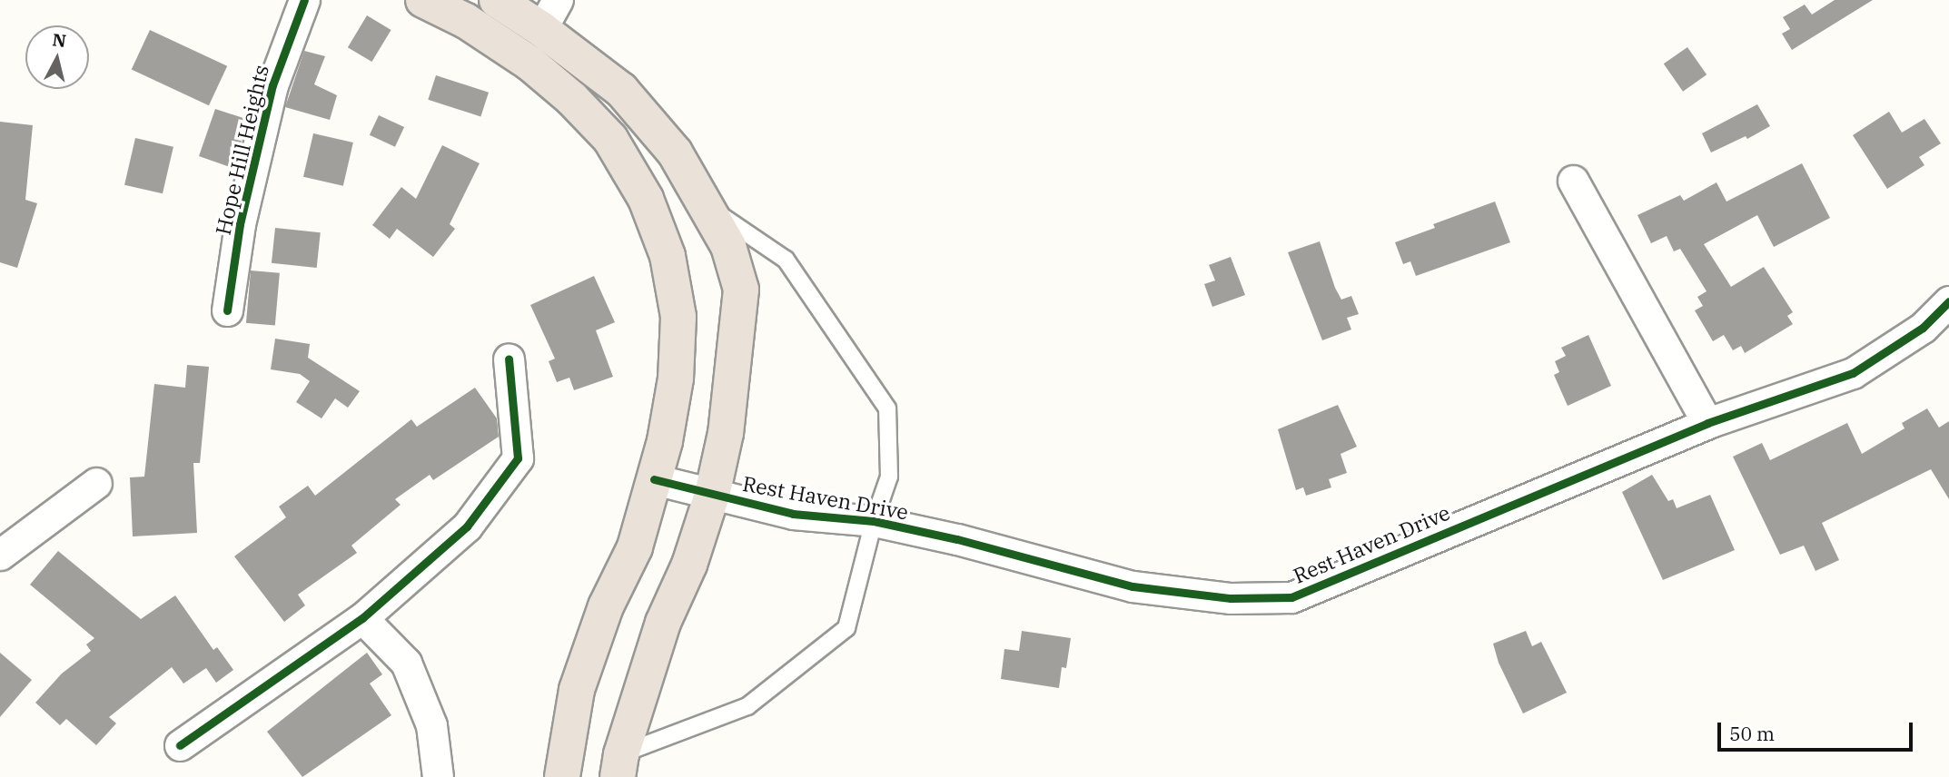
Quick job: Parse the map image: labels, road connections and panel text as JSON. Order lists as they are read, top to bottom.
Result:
{
  "streets": {
    "street": ["Hope Hill Heights", "Rest Haven Drive"]
  },
  "scale_bar": "50 m",
  "north": "top"
}
